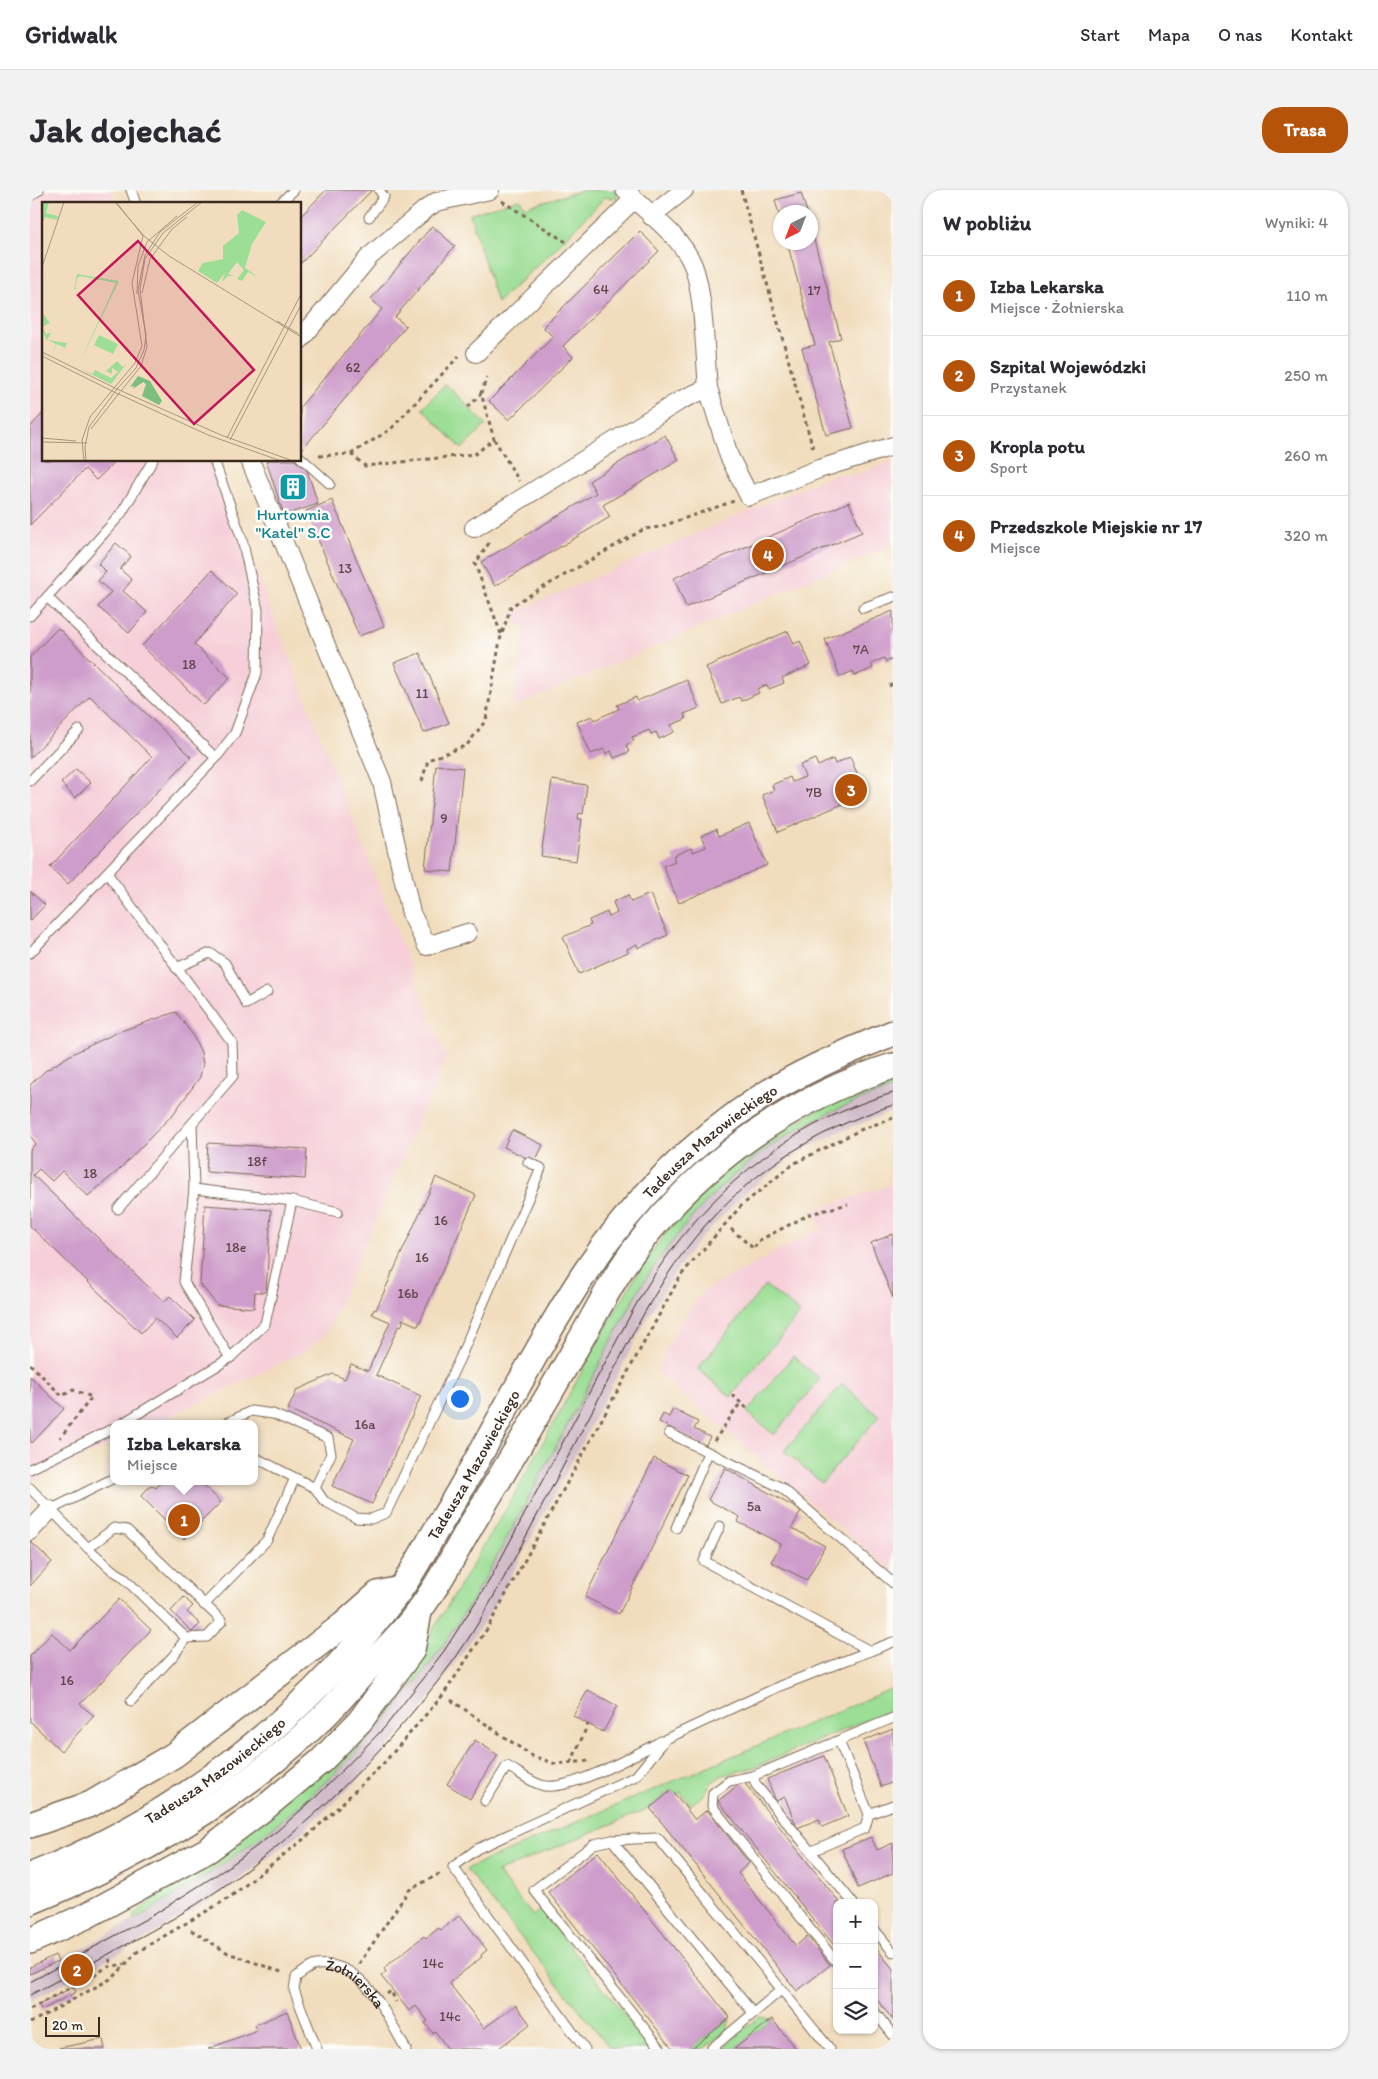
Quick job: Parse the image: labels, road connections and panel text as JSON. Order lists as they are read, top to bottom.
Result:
{
  "streets": {
    "street": ["Tadeusza Mazowieckiego"],
    "lane": ["Żołnierska"]
  },
  "places": {
    "building": ["Hurtownia \"Katel\" S.C"]
  },
  "house_numbers": [
    "64",
    "17",
    "62",
    "13",
    "7A",
    "18",
    "11",
    "7B",
    "9",
    "18f",
    "18",
    "16",
    "18e",
    "16",
    "16b",
    "16a",
    "5a",
    "16",
    "14c",
    "14c"
  ],
  "scale_bar": "20 m",
  "north": "bottom left",
  "page": {
    "header": "Gridwalk",
    "nav": [
      "Start",
      "Mapa",
      "O nas",
      "Kontakt"
    ],
    "buttons": "Trasa",
    "title": "Jak dojechać",
    "heading": ["W pobliżu", "Wyniki: 4"],
    "list": [
      {
        "mark": "1",
        "name": "Izba Lekarska",
        "note": "Miejsce · Żołnierska",
        "value": "110 m"
      },
      {
        "mark": "2",
        "name": "Szpital Wojewódzki",
        "note": "Przystanek",
        "value": "250 m"
      },
      {
        "mark": "3",
        "name": "Kropla potu",
        "note": "Sport",
        "value": "260 m"
      },
      {
        "mark": "4",
        "name": "Przedszkole Miejskie nr 17",
        "note": "Miejsce",
        "value": "320 m"
      }
    ],
    "pins": [
      "4",
      "3",
      "1",
      "2"
    ],
    "popup": ["Izba Lekarska", "Miejsce"],
    "map_buttons": ["+", "−"],
    "scale": "20 m"
  }
}
